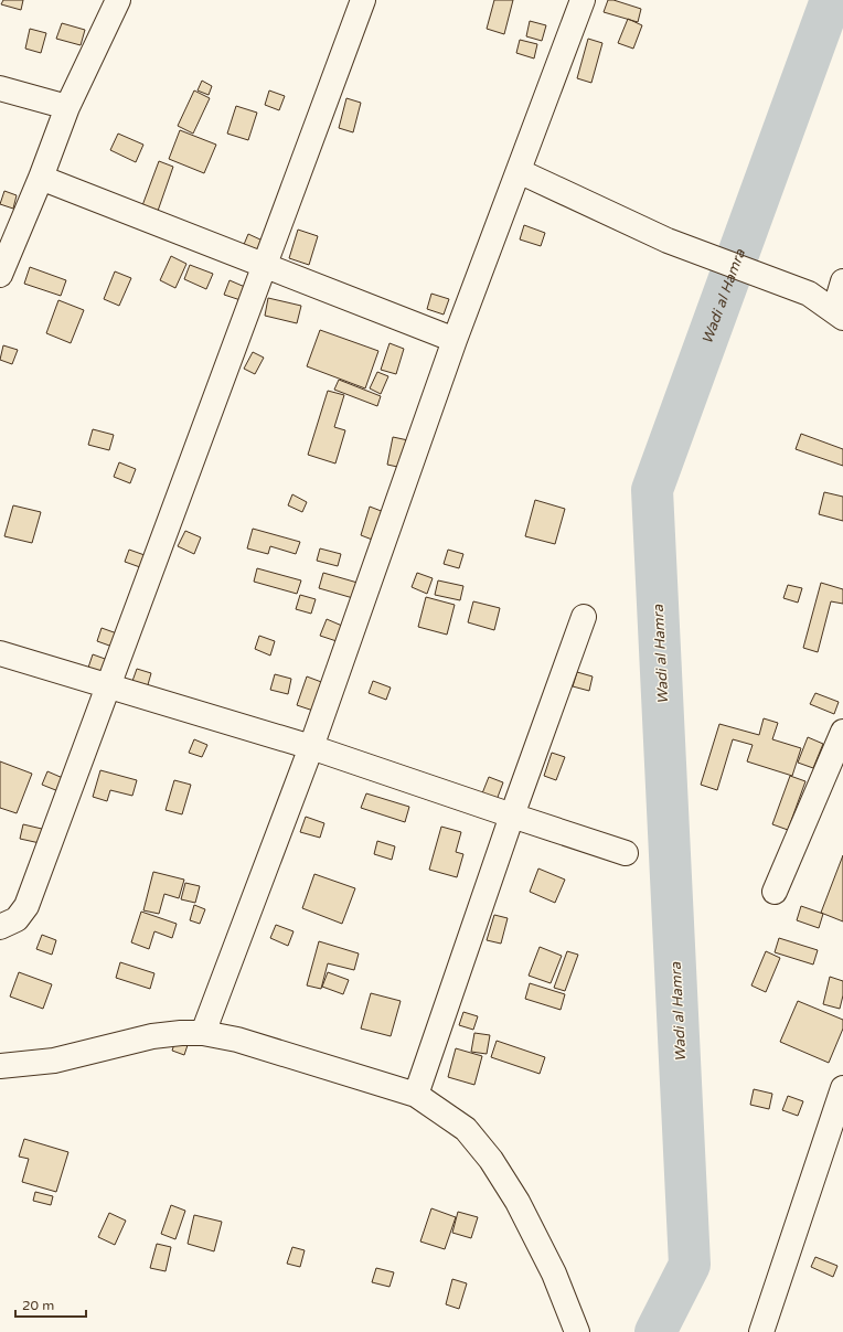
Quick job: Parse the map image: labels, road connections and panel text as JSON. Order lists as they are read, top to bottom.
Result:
{
  "water": ["Wadi al Hamra"],
  "scale_bar": "20 m"
}
